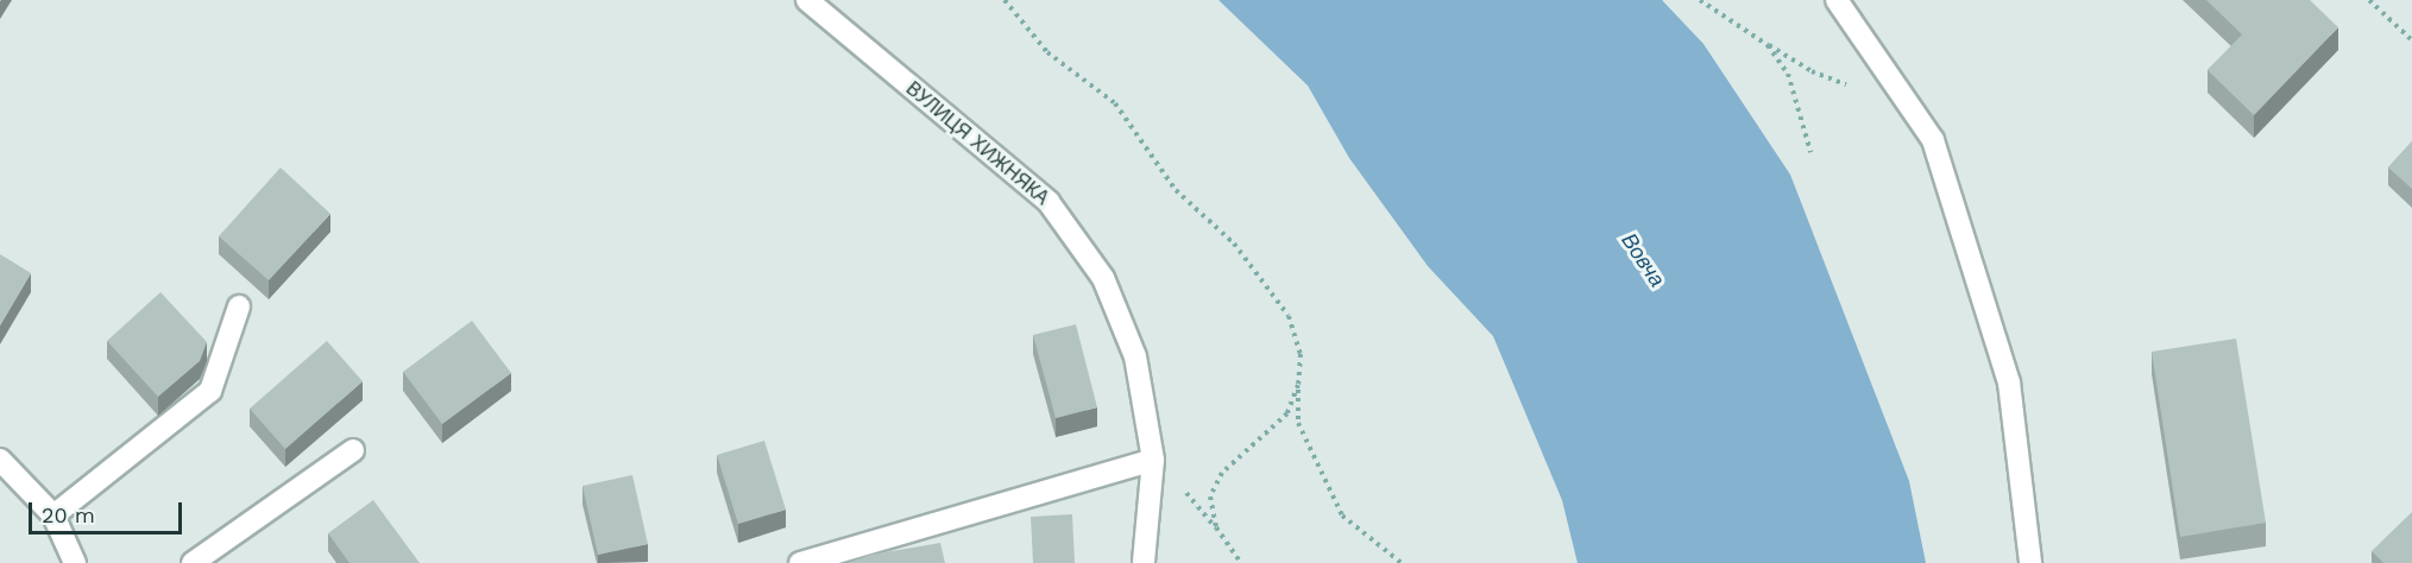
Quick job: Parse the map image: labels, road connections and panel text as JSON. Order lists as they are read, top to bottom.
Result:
{
  "streets": {
    "street": ["ВУЛИЦЯ ХИЖНЯКА"]
  },
  "water": ["Вовча"],
  "scale_bar": "20 m"
}
